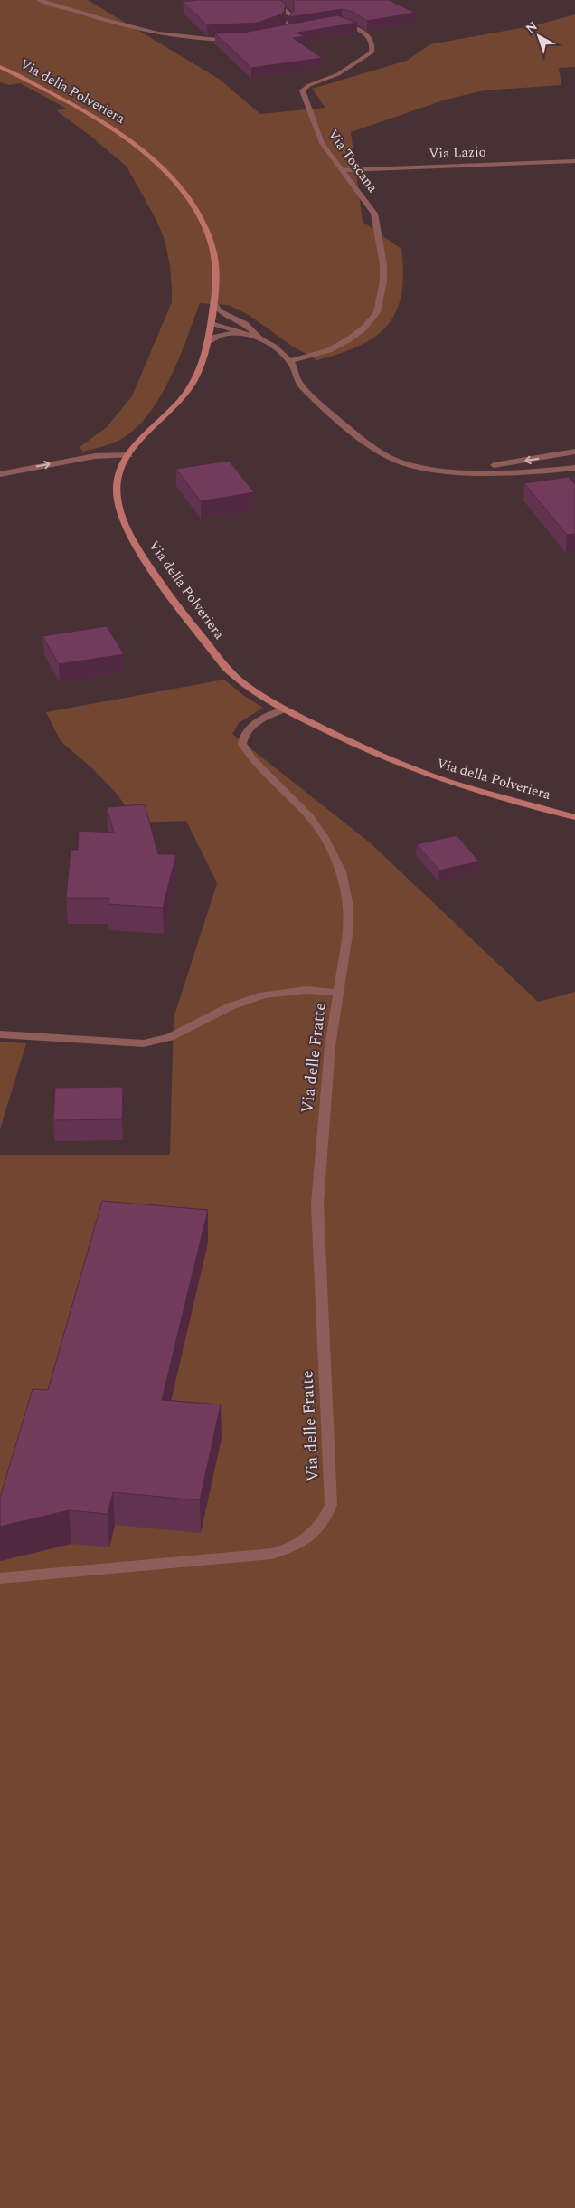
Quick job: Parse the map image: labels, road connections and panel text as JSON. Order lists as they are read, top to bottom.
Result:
{
  "streets": {
    "main road": ["Via della Polveriera"],
    "street": ["Via Lazio", "Via Toscana", "Via delle Fratte"]
  },
  "crossings": [
    ["Via della Polveriera", "Via delle Fratte"],
    ["Via Lazio", "Via Toscana"]
  ],
  "north": "top left"
}
